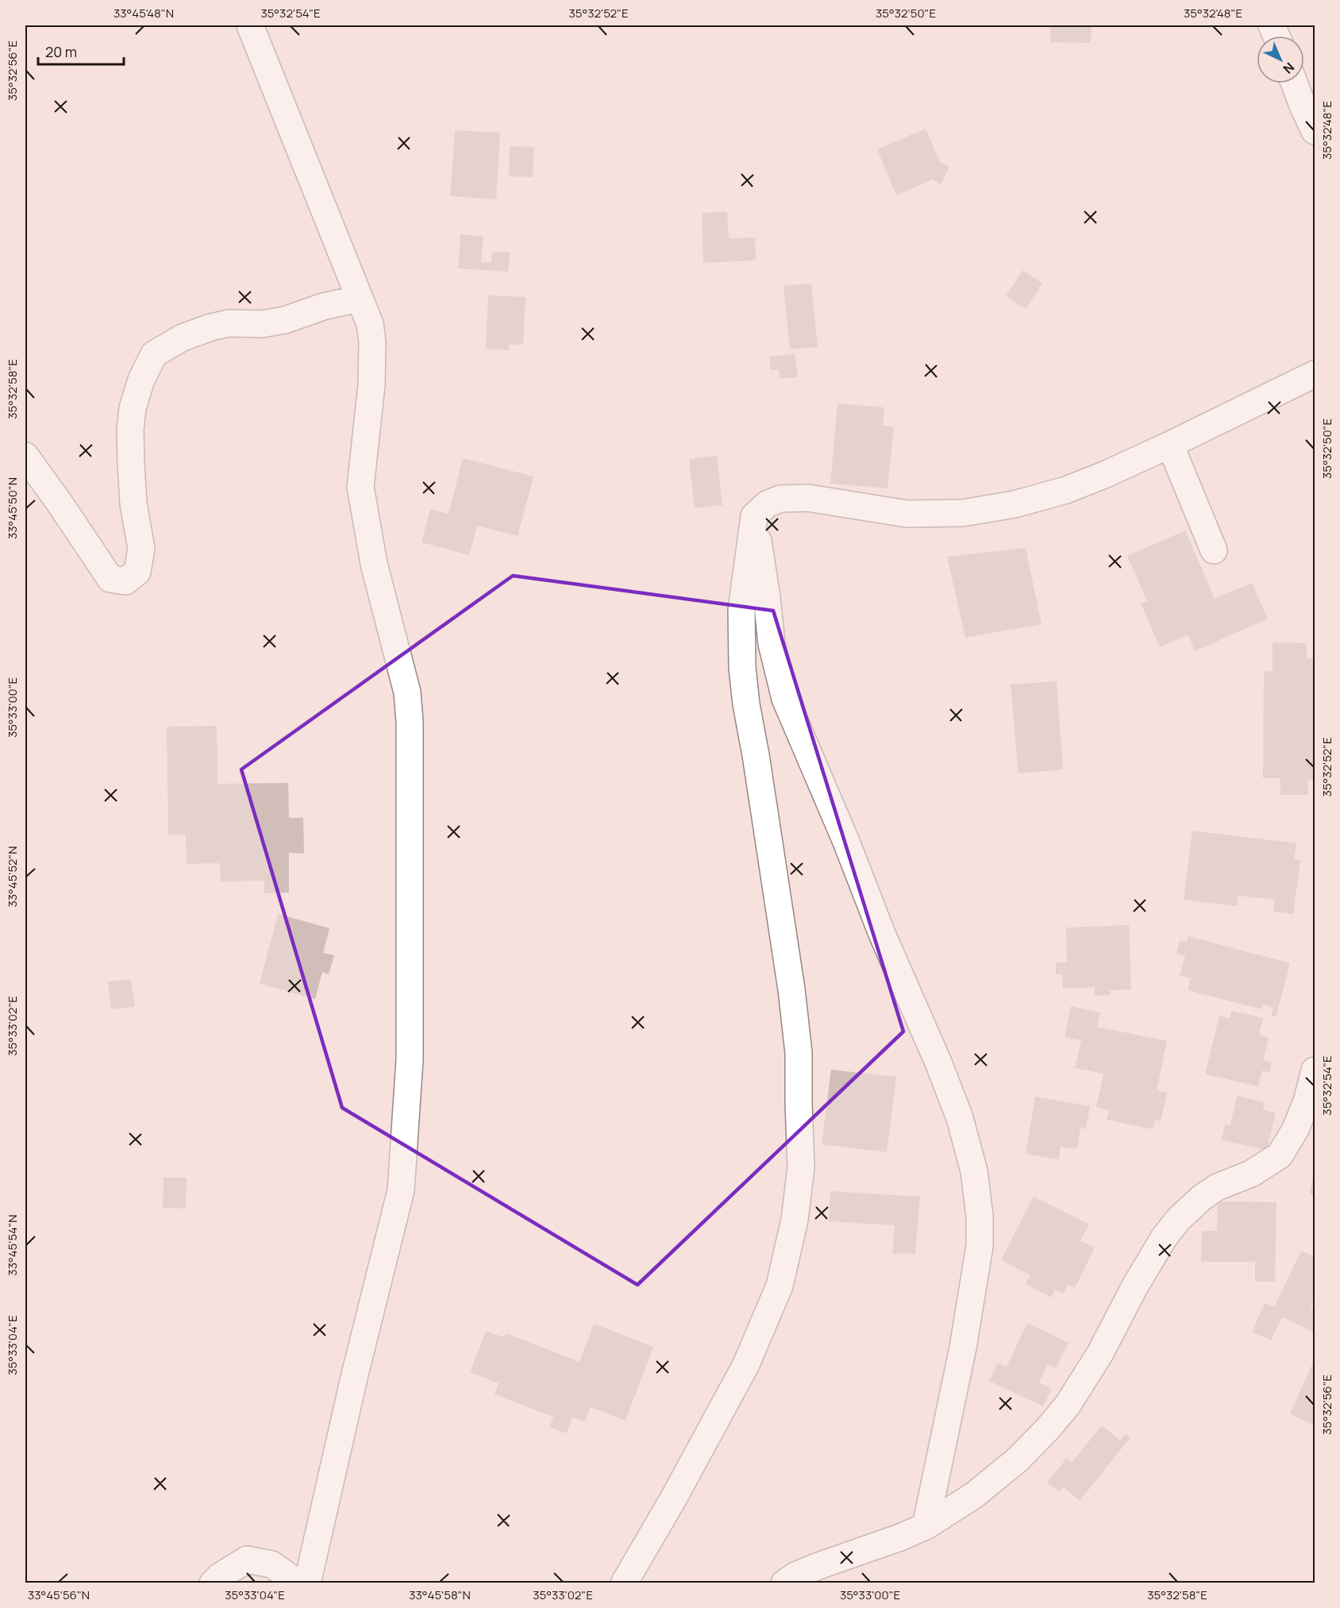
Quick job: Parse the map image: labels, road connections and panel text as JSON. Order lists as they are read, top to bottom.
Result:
{
  "scale_bar": "20 m",
  "north": "bottom right",
  "coordinates": [
    "33°45'48\"N",
    "35°32'54\"E",
    "35°32'52\"E",
    "35°32'50\"E",
    "35°32'48\"E",
    "35°32'56\"E",
    "35°32'58\"E",
    "33°45'50\"N",
    "35°33'00\"E",
    "33°45'52\"N",
    "35°33'02\"E",
    "33°45'54\"N",
    "35°33'04\"E",
    "33°45'56\"N",
    "33°45'58\"N"
  ]
}
